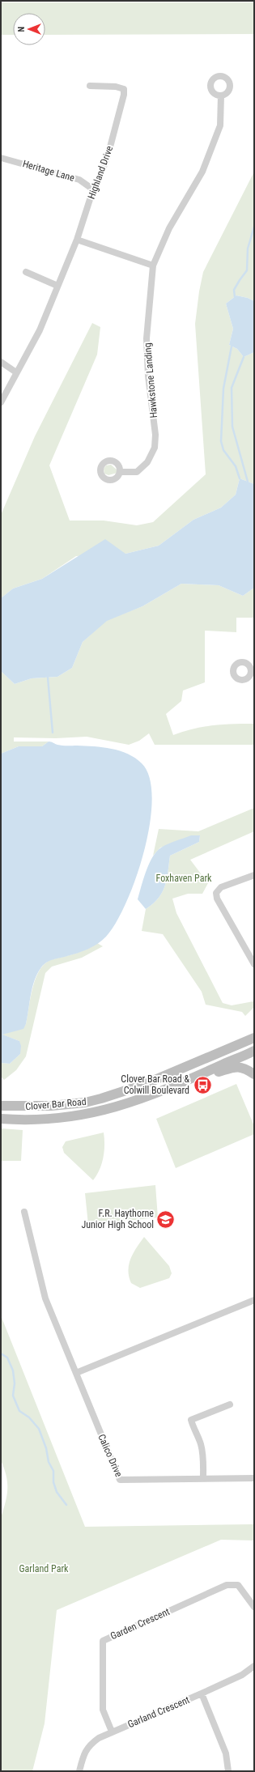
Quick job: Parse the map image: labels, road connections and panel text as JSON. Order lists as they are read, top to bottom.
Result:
{
  "streets": {
    "main road": ["Clover Bar Road"],
    "street": [
      "Heritage Lane",
      "Highland Drive",
      "Hawkstone Landing",
      "Calico Drive",
      "Garden Crescent",
      "Garland Crescent"
    ]
  },
  "crossings": [
    ["Heritage Lane", "Highland Drive"],
    ["Garden Crescent", "Garland Crescent"]
  ],
  "parks": ["Foxhaven Park", "Garland Park"],
  "places": {
    "bus stop": ["Clover Bar Road & Colwill Boulevard"],
    "school or university": ["F.R. Haythorne Junior High School"]
  },
  "north": "left"
}
